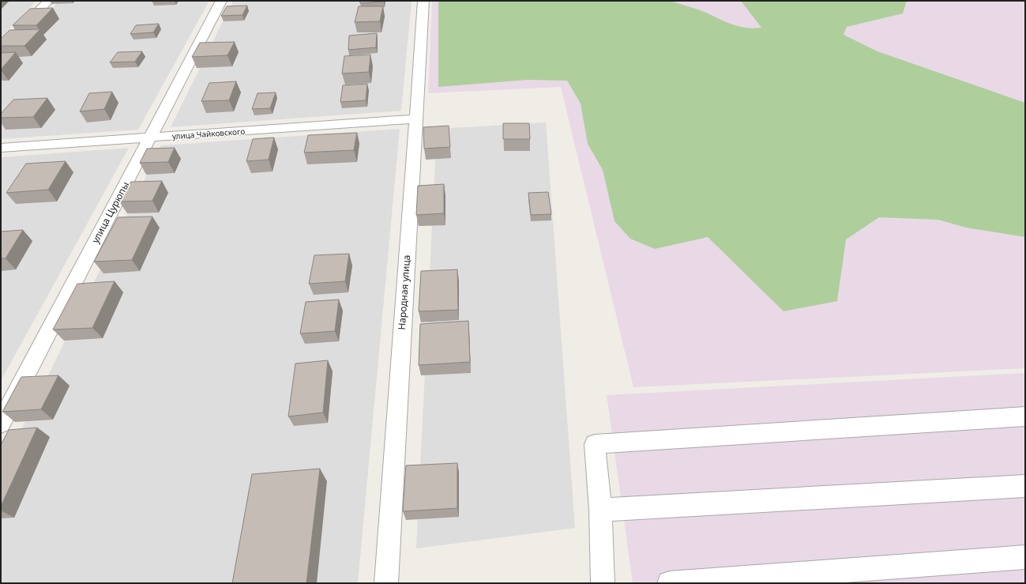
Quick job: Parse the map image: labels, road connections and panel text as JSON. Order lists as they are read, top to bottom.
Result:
{
  "streets": {
    "street": ["улица Чайковского", "улица Цурюпы", "Народная улица"]
  },
  "crossings": [
    ["улица Чайковского", "улица Цурюпы"],
    ["улица Чайковского", "Народная улица"]
  ]
}
